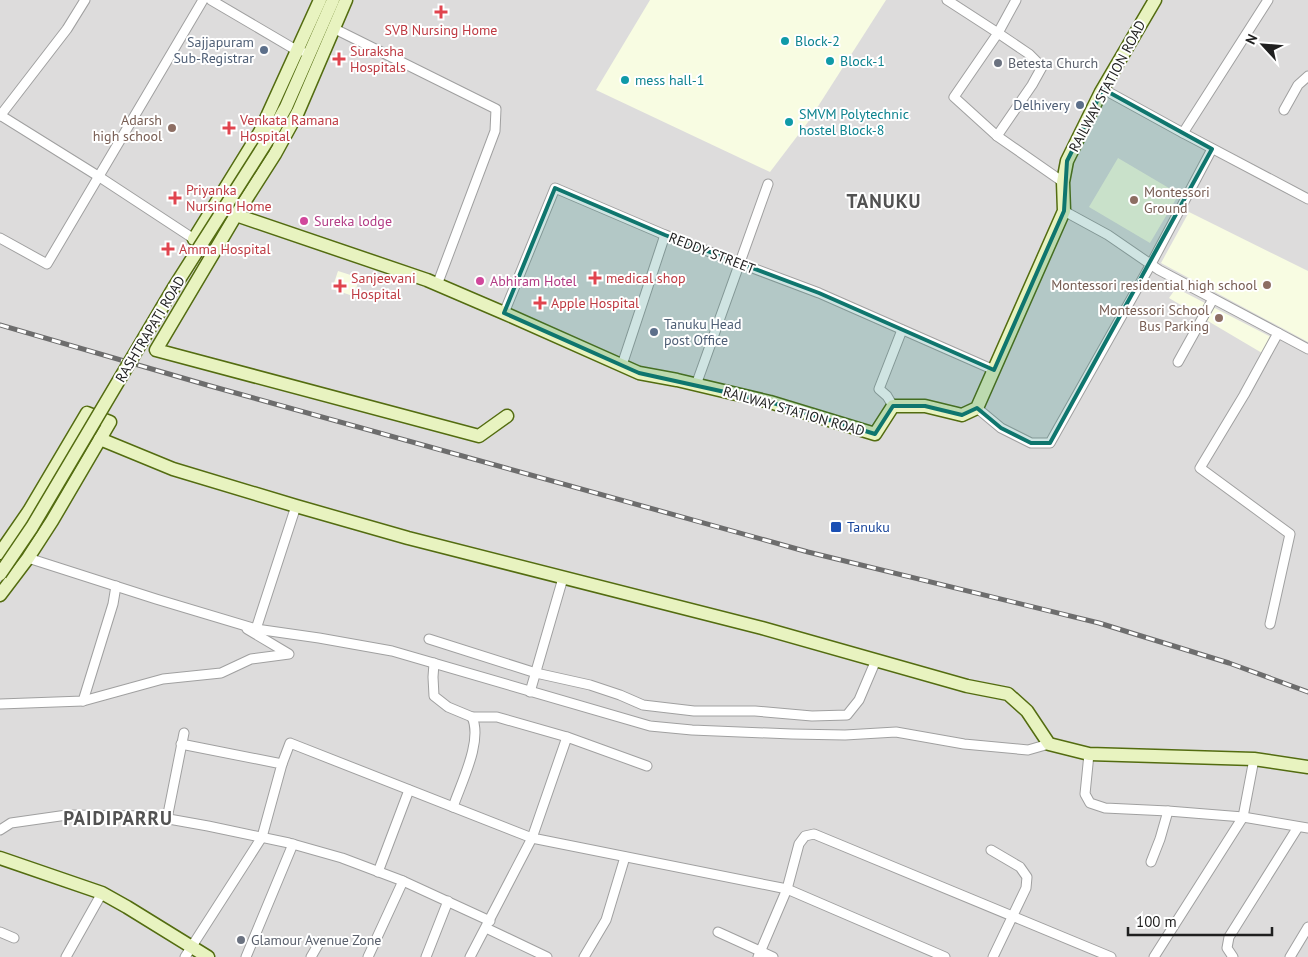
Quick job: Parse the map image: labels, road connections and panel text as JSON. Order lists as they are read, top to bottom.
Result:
{
  "streets": {
    "street": ["RAILWAY STATION ROAD", "REDDY STREET", "RASHTRAPATI ROAD"]
  },
  "crossings": [
    ["RAILWAY STATION ROAD", "REDDY STREET"]
  ],
  "districts": ["TANUKU", "PAIDIPARRU"],
  "places": {
    "health": [
      "SVB Nursing Home",
      "Suraksha Hospitals",
      "Venkata Ramana Hospital",
      "Priyanka Nursing Home",
      "Amma Hospital",
      "medical shop",
      "Sanjeevani Hospital",
      "Apple Hospital"
    ],
    "other": [
      "Block-2",
      "Sajjapuram Sub-Registrar",
      "Block-1",
      "Betesta Church",
      "mess hall-1",
      "Delhivery",
      "SMVM Polytechnic hostel Block-8",
      "Adarsh high school",
      "Montessori Ground",
      "Sureka lodge",
      "Abhiram Hotel",
      "Montessori residential high school",
      "Montessori School Bus Parking",
      "Tanuku Head post Office",
      "Glamour Avenue Zone"
    ],
    "transit": ["Tanuku"]
  },
  "scale_bar": "100 m",
  "north": "top left"
}
